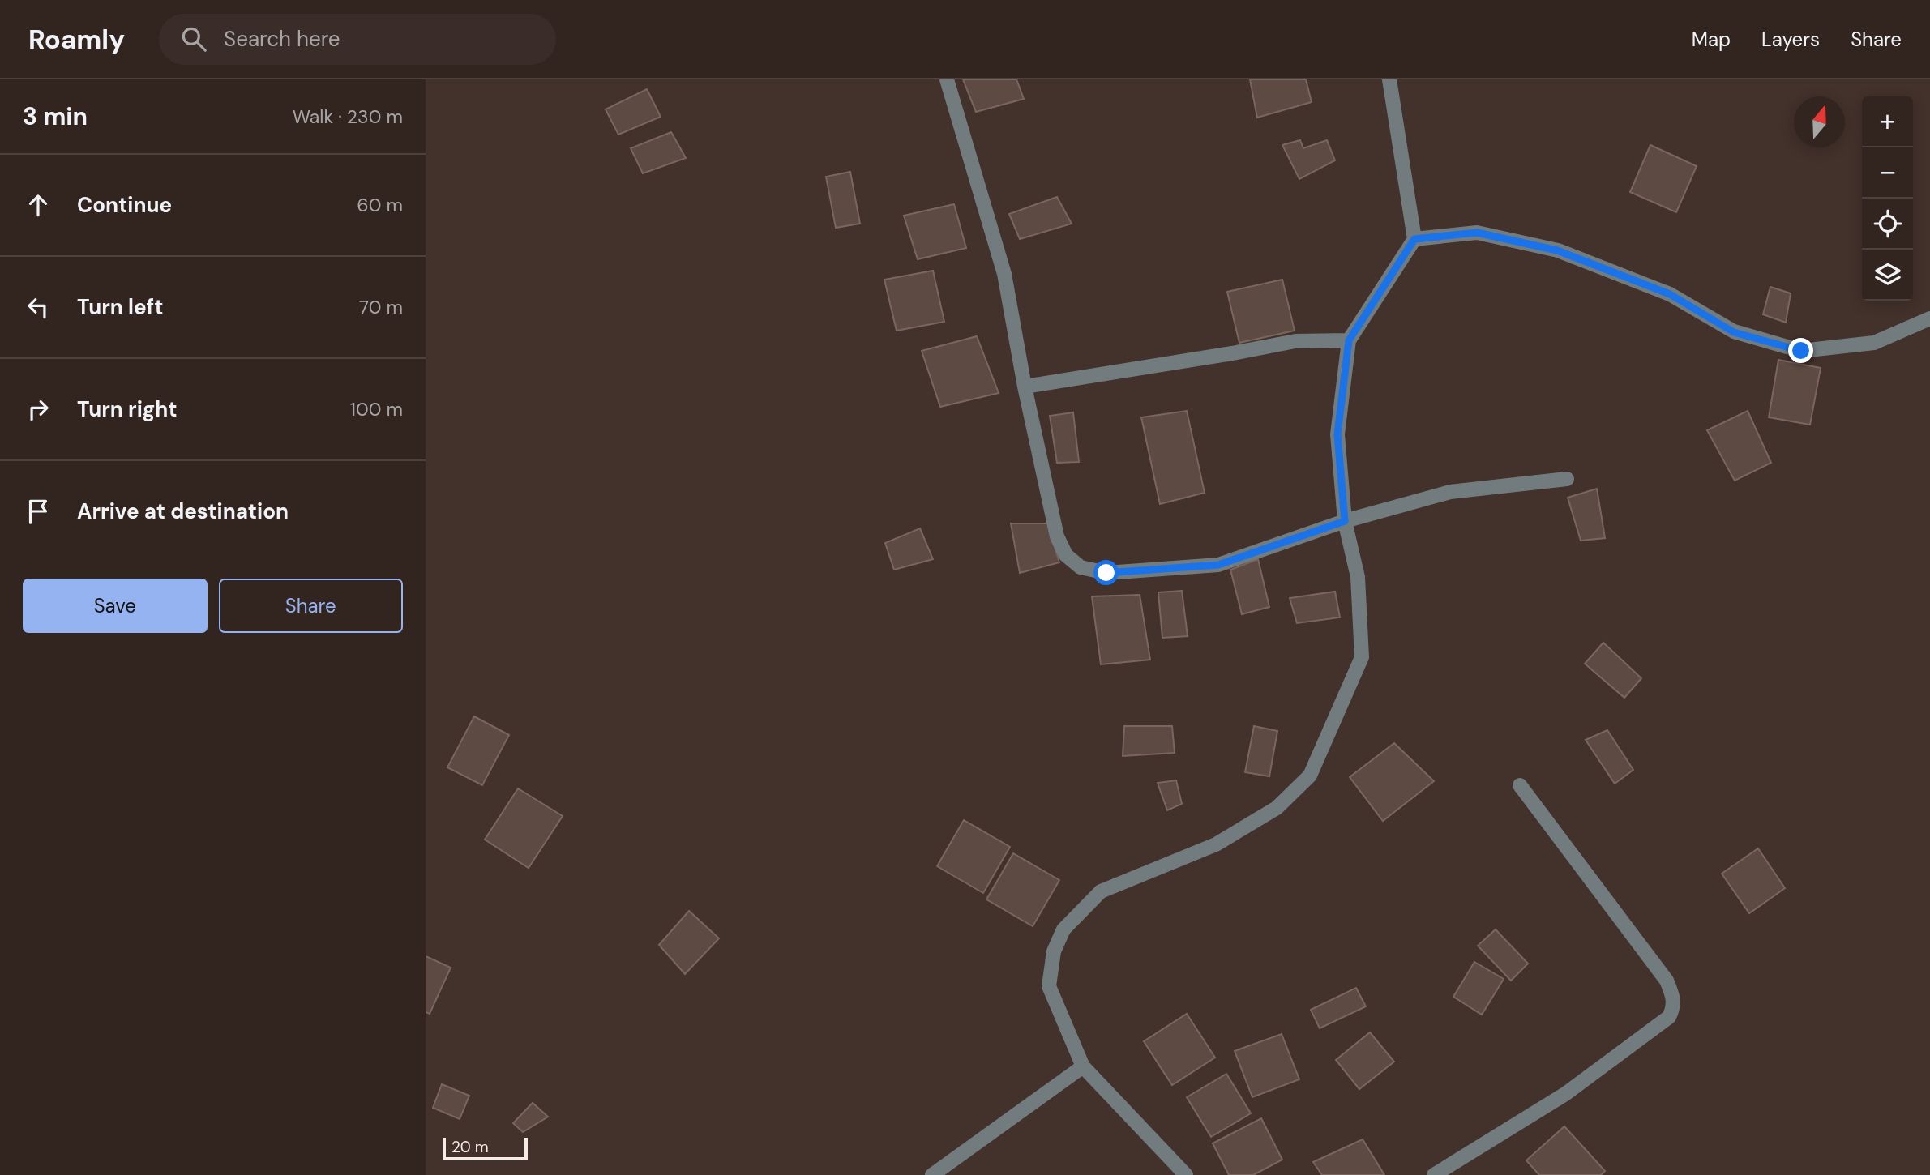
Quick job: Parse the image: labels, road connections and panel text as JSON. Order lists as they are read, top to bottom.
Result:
{
  "scale_bar": "20 m",
  "north": "top",
  "page": {
    "header": "Roamly",
    "search": "Search here",
    "nav": ["Map", "Layers", "Share"],
    "heading": ["3 min", "Walk · 230 m"],
    "map_buttons": ["+", "−"],
    "list": [
      ["Continue", "60 m"],
      ["Turn left", "70 m"],
      ["Turn right", "100 m"],
      "Arrive at destination"
    ],
    "buttons": ["Save", "Share"],
    "scale": "20 m"
  }
}
